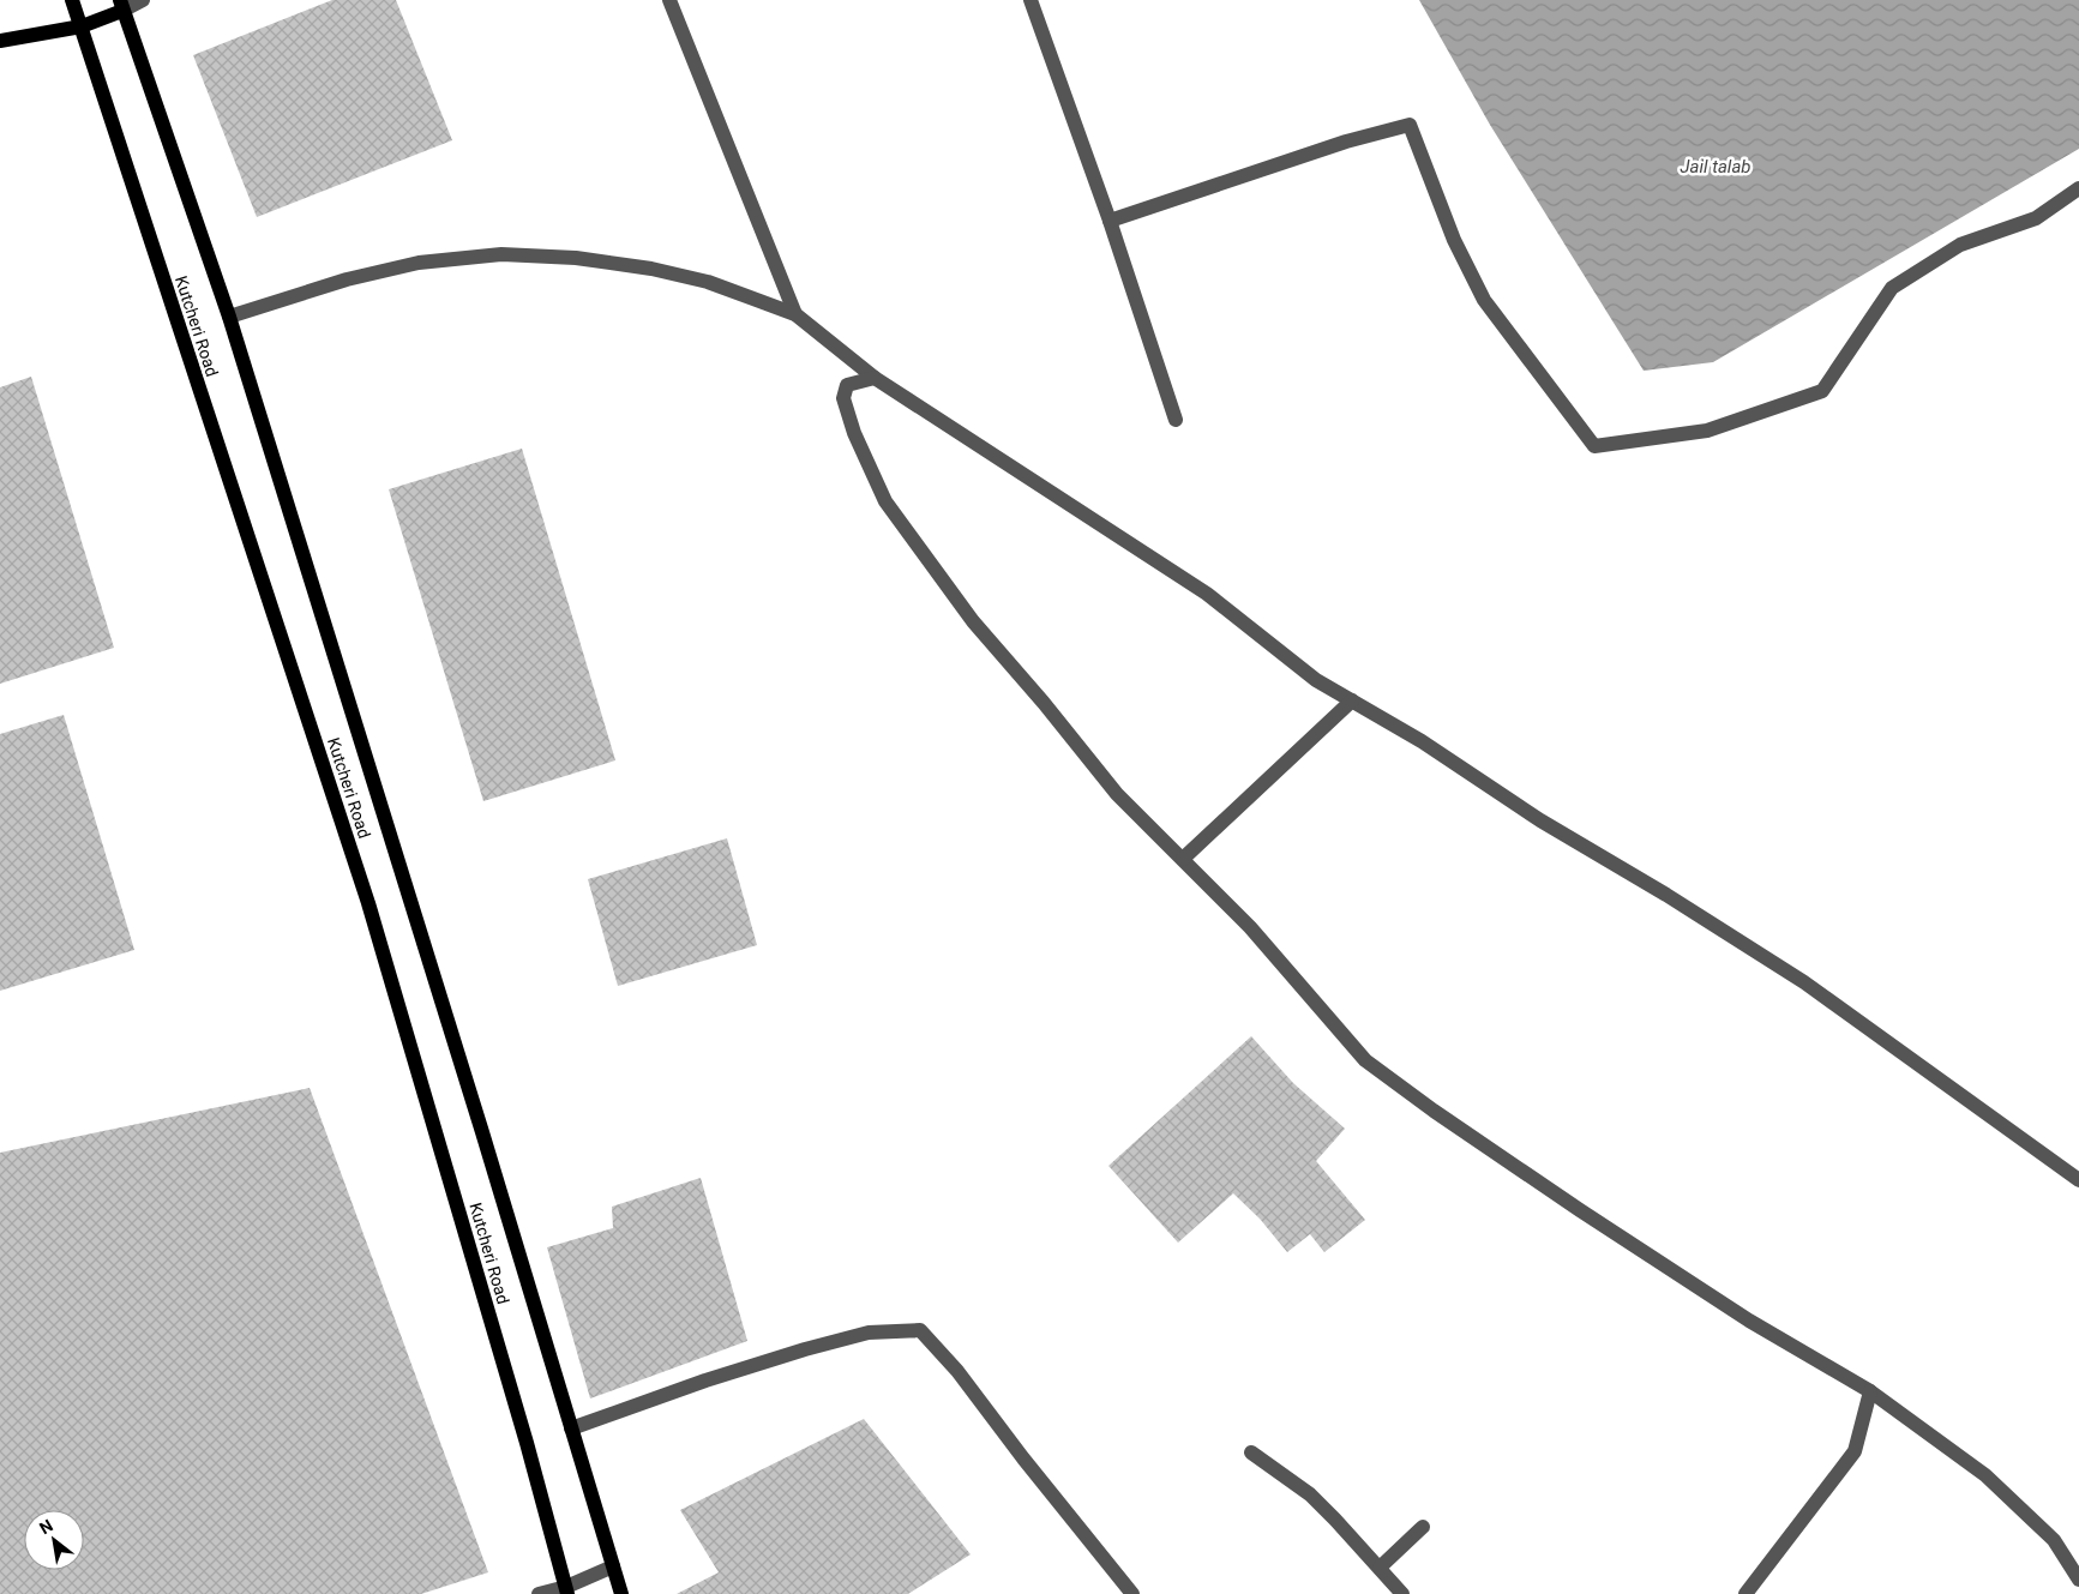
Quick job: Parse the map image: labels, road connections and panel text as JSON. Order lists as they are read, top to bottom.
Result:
{
  "streets": {
    "main road": ["Kutcheri Road"]
  },
  "water": ["Jail talab"],
  "north": "top left"
}
